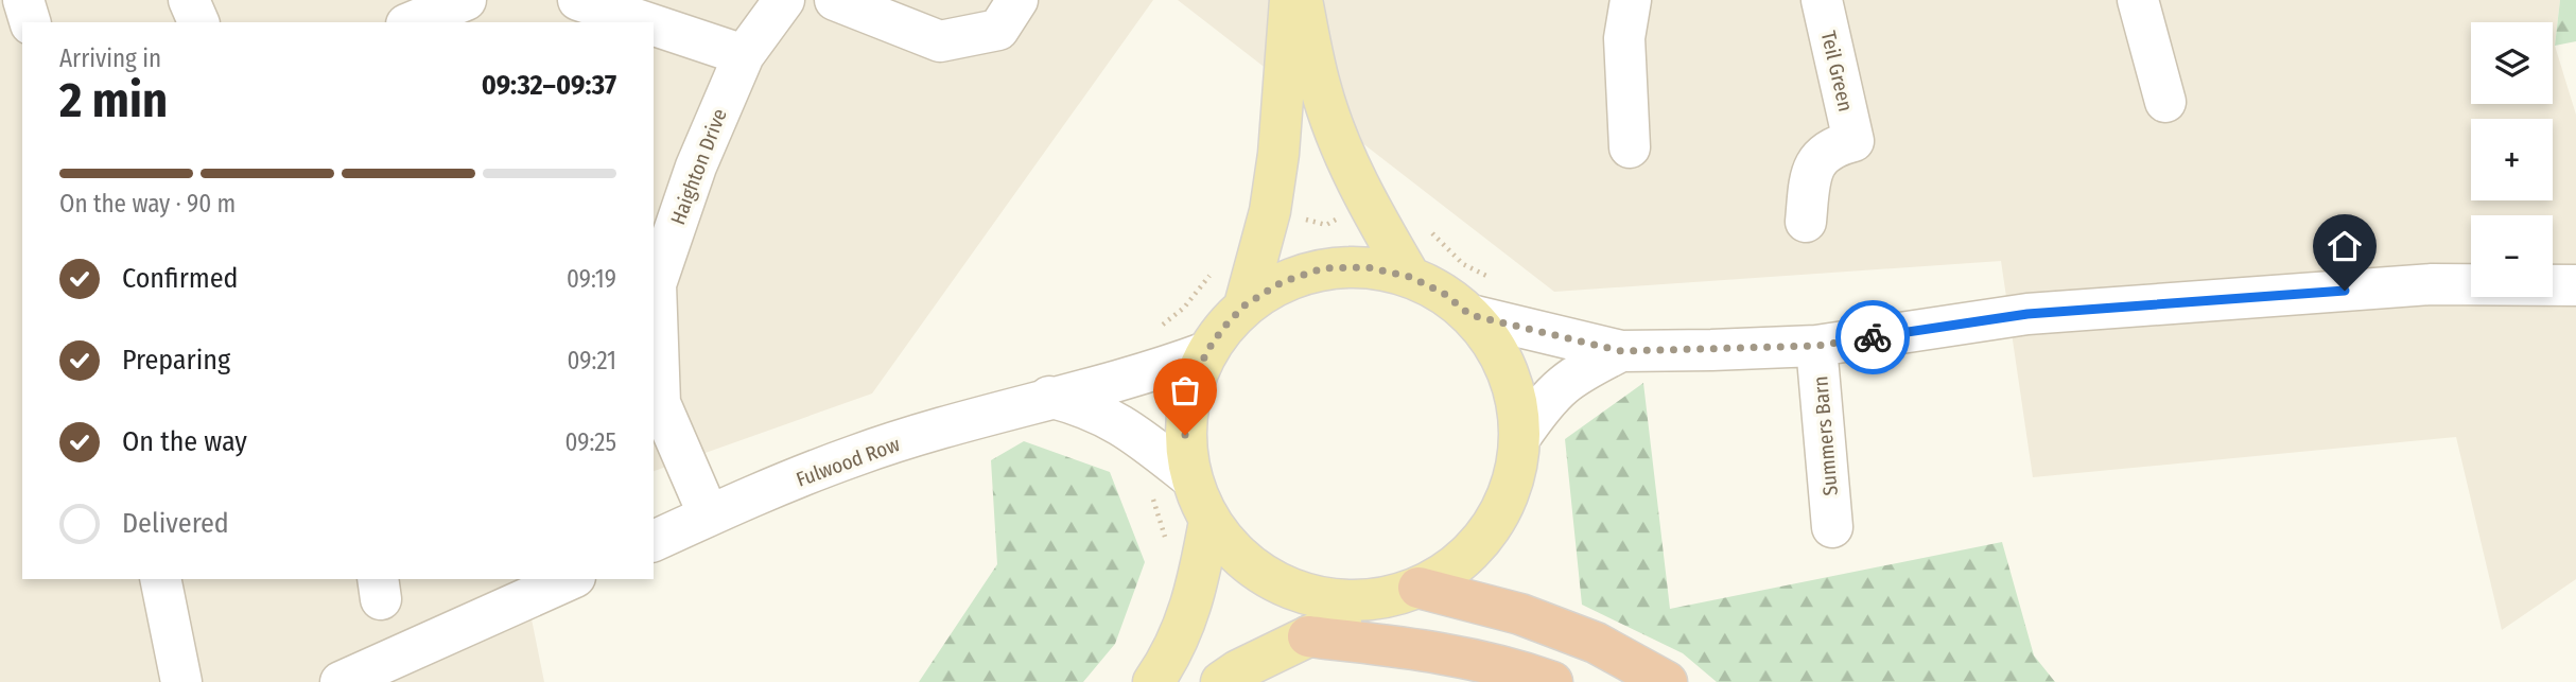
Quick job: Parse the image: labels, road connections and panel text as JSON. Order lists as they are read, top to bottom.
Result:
{
  "streets": {
    "street": [
      "Teil Green",
      "Haighton Drive",
      "Summers Barn",
      "Fulwood Row"
    ]
  },
  "crossings": [
    ["Haighton Drive", "Fulwood Row"]
  ],
  "page": {
    "map_buttons": ["+", "−"],
    "heading": ["2 min", "Arriving in", "09:32–09:37"],
    "bar": "On the way · 90 m",
    "list": [
      ["Confirmed", "09:19"],
      ["Preparing", "09:21"],
      ["On the way", "09:25"],
      "Delivered"
    ]
  }
}
